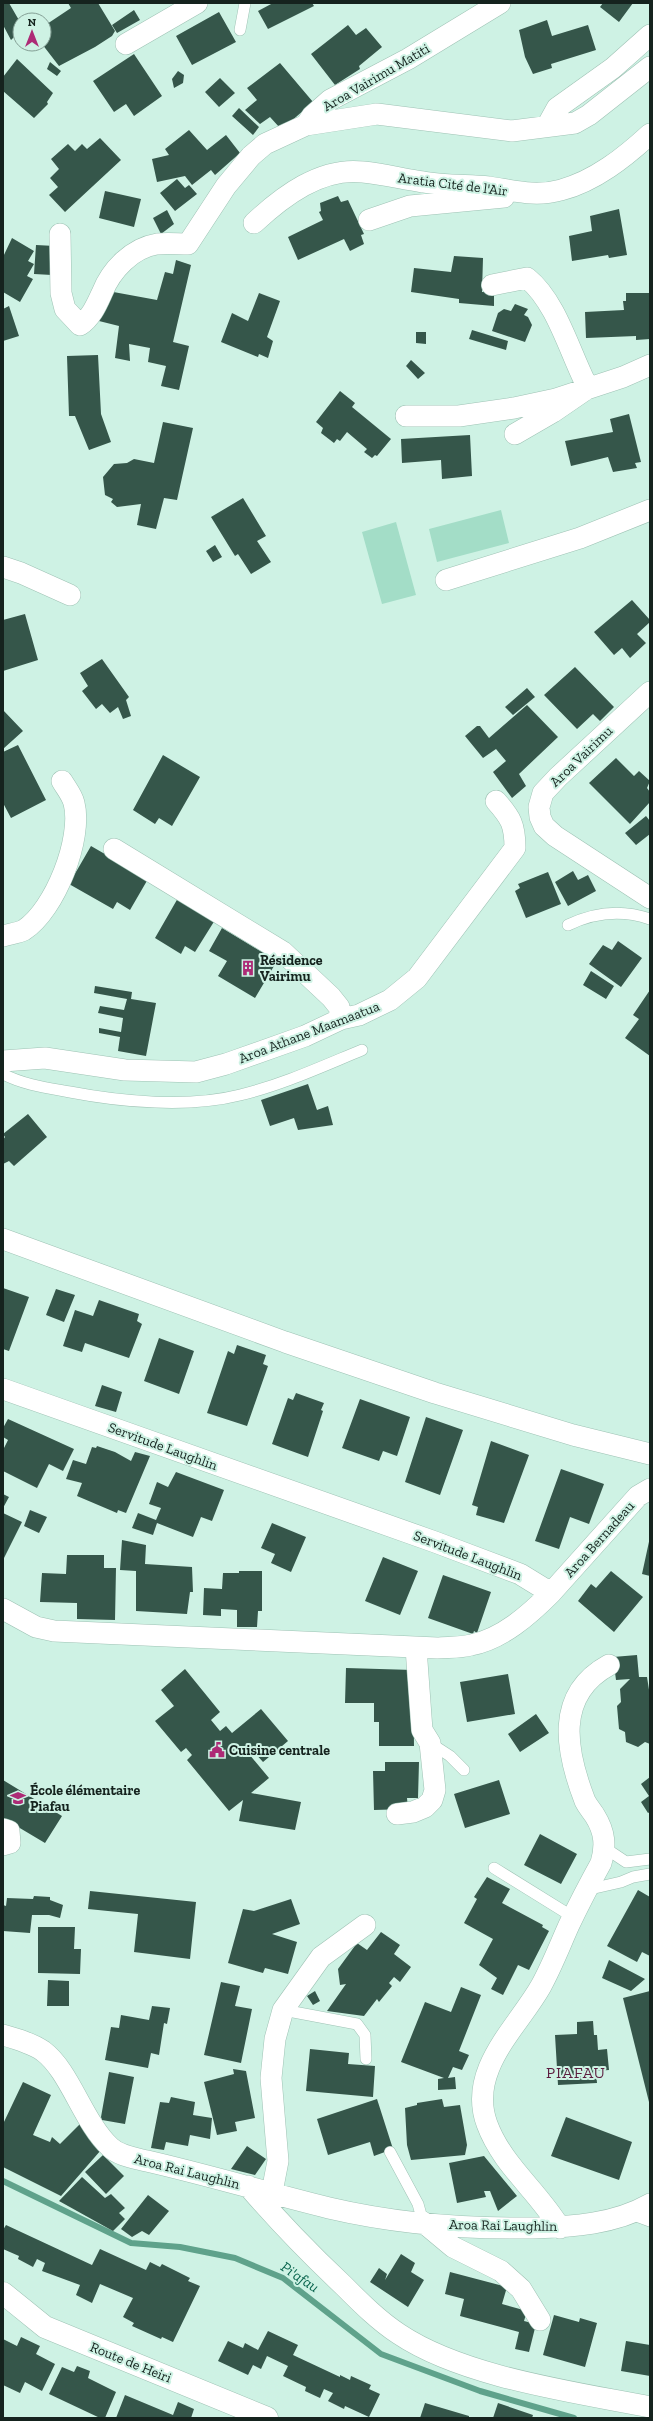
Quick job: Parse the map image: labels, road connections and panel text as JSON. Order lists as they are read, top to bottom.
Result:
{
  "streets": {
    "main road": ["Route de Heiri"],
    "street": [
      "Aroa Vairimu Matiti",
      "Aratia Cité de l'Air",
      "Aroa Vairimu",
      "Aroa Athane Maamaatua",
      "Servitude Laughlin",
      "Aroa Bernadeau",
      "Aroa Rai Laughlin"
    ]
  },
  "crossings": [
    ["Servitude Laughlin", "Aroa Bernadeau"]
  ],
  "districts": ["PIAFAU"],
  "water": ["Pi'afau"],
  "places": {
    "building": ["Résidence Vairimu"],
    "public building": ["Cuisine centrale"],
    "school or university": ["École élémentaire Piafau"]
  },
  "north": "top"
}
